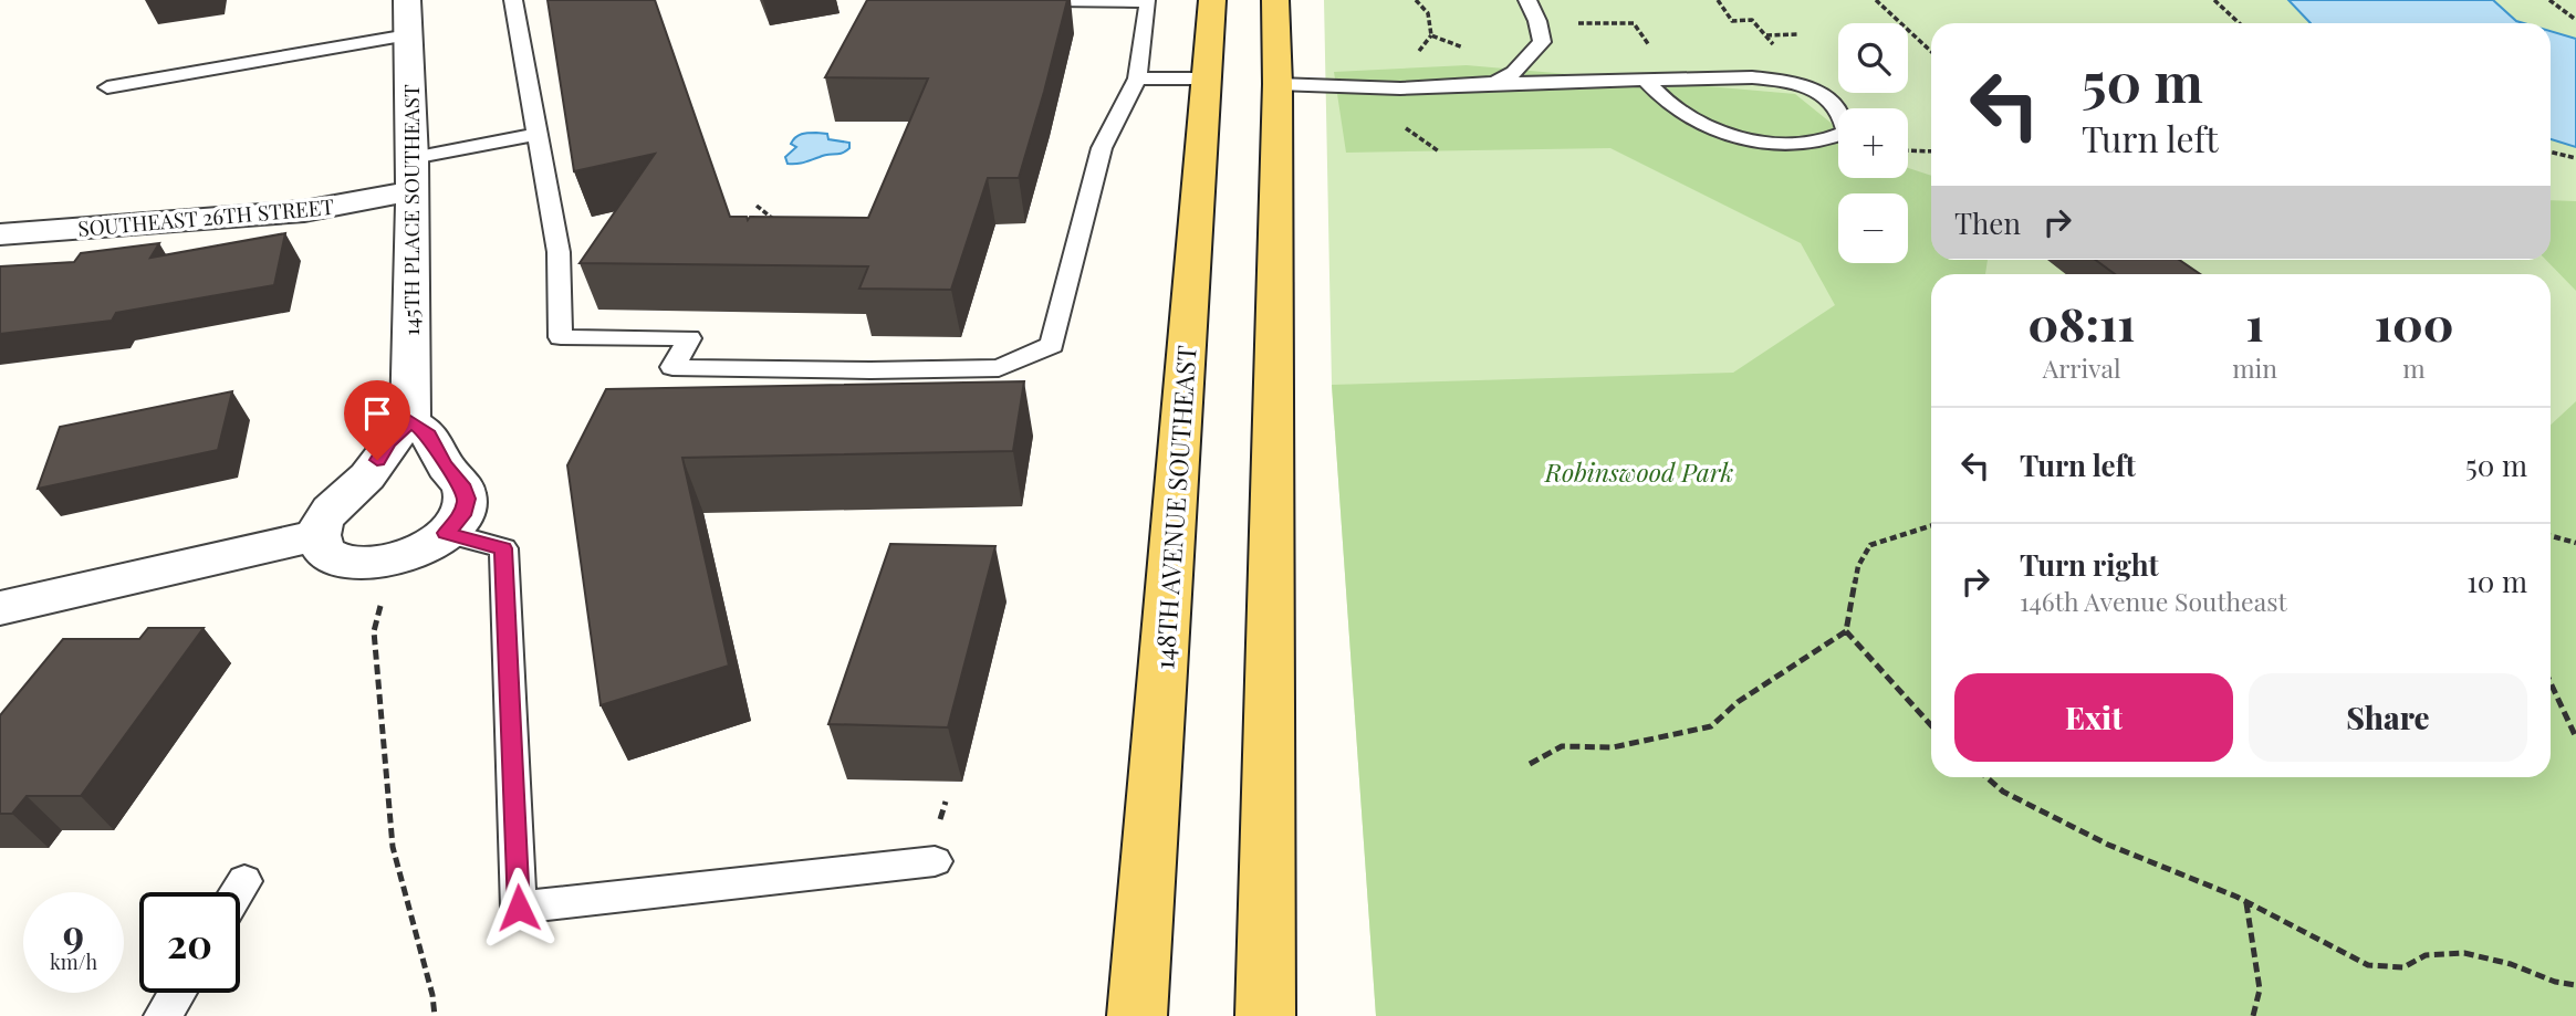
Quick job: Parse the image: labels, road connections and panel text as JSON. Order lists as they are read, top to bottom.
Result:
{
  "streets": {
    "main road": ["148TH AVENUE SOUTHEAST"],
    "street": ["145TH PLACE SOUTHEAST", "SOUTHEAST 26TH STREET"]
  },
  "crossings": [
    ["145TH PLACE SOUTHEAST", "SOUTHEAST 26TH STREET"]
  ],
  "parks": ["Robinswood Park"],
  "page": {
    "map_buttons": ["+", "−"],
    "turn": ["50 m", "Turn left"],
    "then": "Then",
    "eta": [
      "08:11",
      "Arrival",
      "1",
      "min",
      "100",
      "m"
    ],
    "list": [
      {
        "name": "Turn left",
        "value": "50 m"
      },
      {
        "name": "Turn right",
        "note": "146th Avenue Southeast",
        "value": "10 m"
      }
    ],
    "buttons": ["Exit", "Share"],
    "speed": "9 km/h",
    "limit": "20"
  }
}
